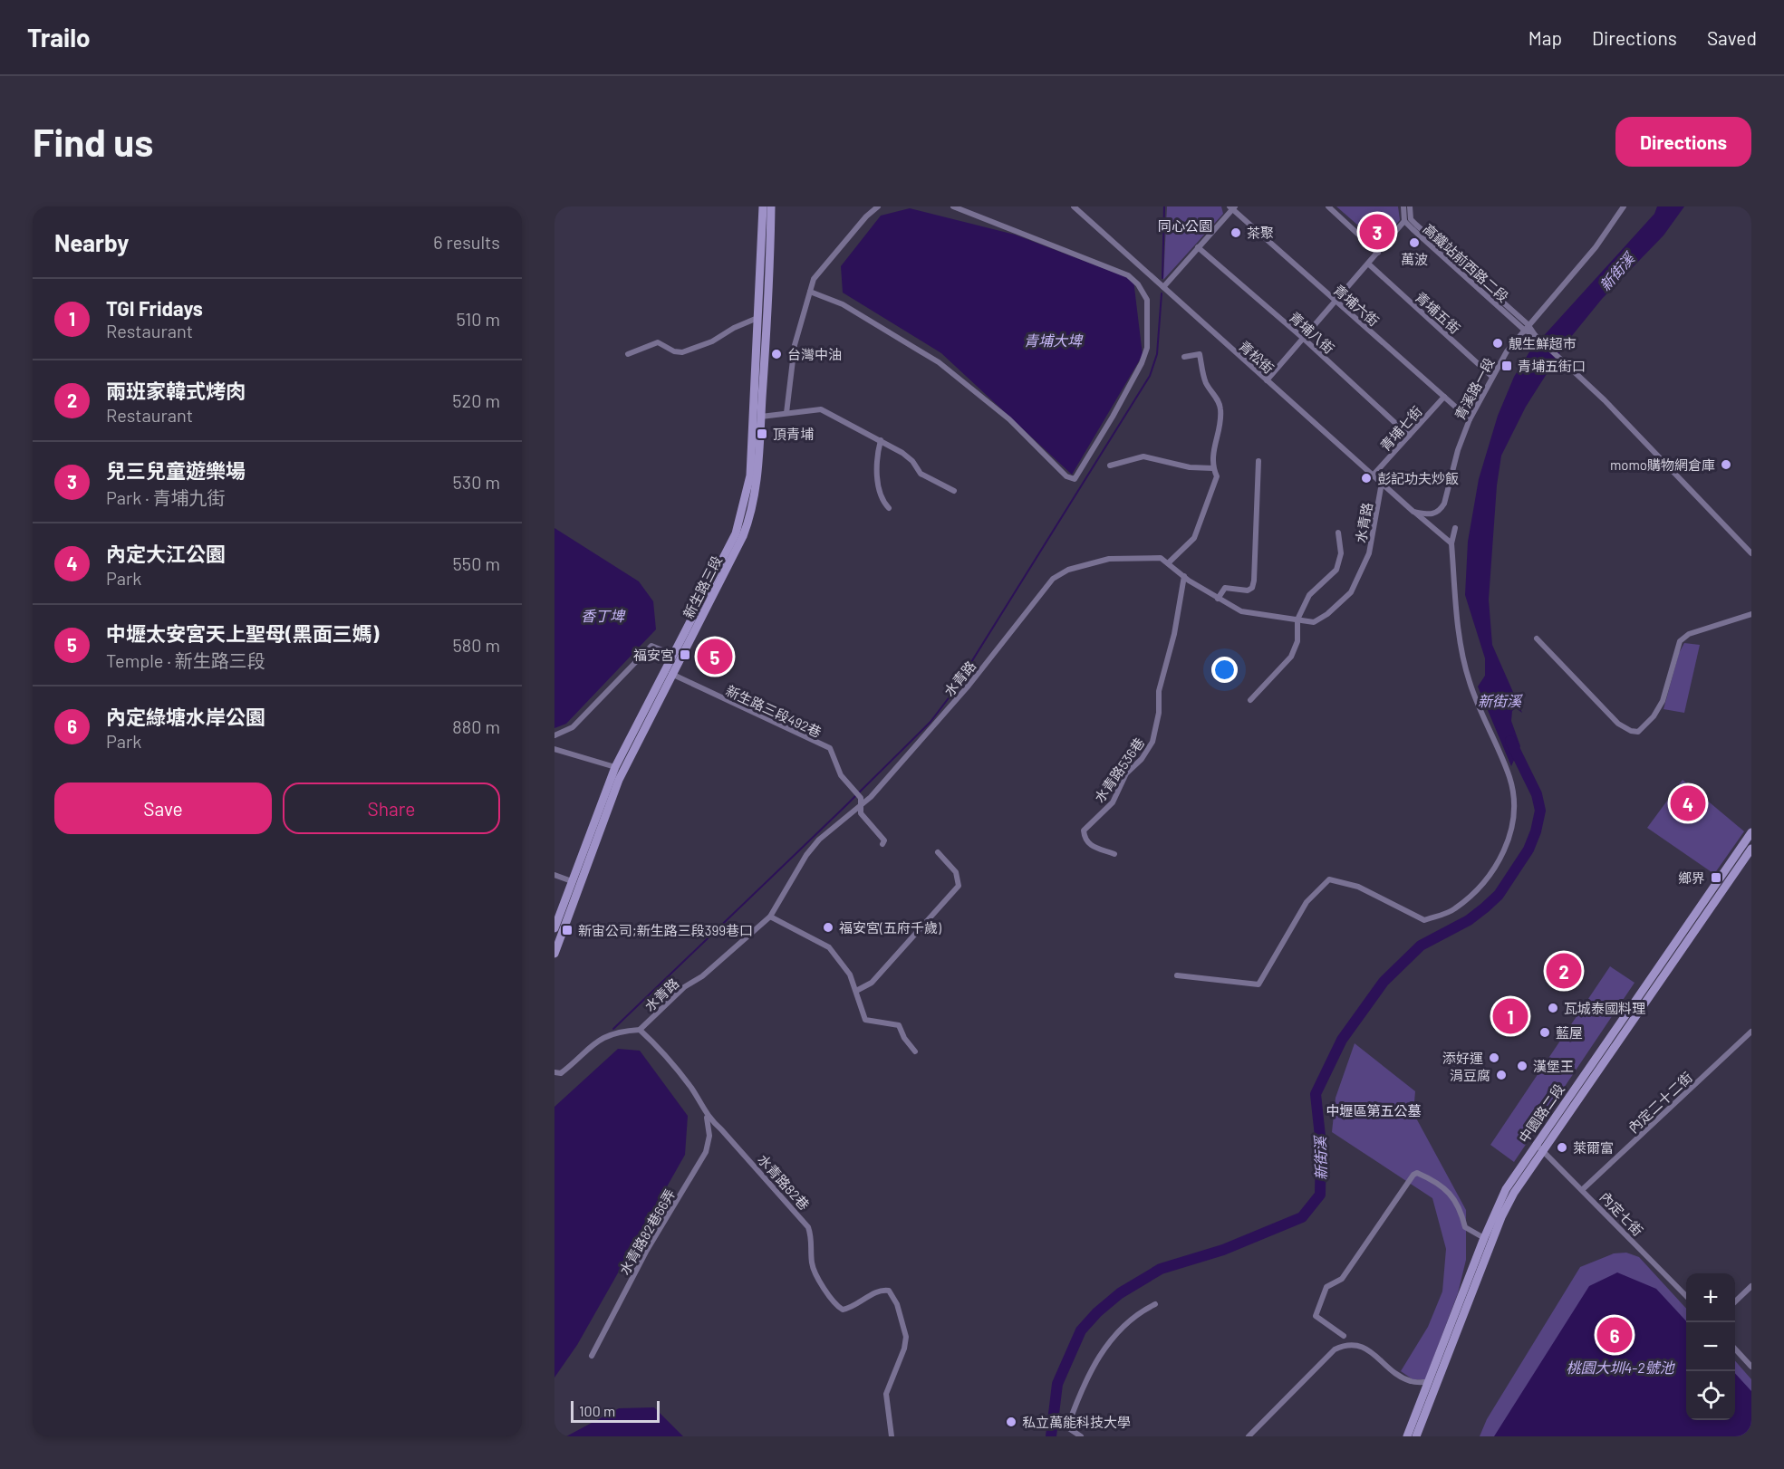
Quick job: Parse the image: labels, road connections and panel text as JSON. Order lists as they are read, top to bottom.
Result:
{
  "streets": {
    "main road": ["新生路三段", "中園路二段"],
    "street": [
      "高鐵站前西路二段",
      "青埔六街",
      "青埔五街",
      "青埔八街",
      "青松街",
      "青溪路一段",
      "青埔七街",
      "水青路",
      "新生路三段492巷",
      "水青路536巷",
      "內定二十二街",
      "水青路82巷",
      "內定七街",
      "水青路82巷66弄"
    ]
  },
  "crossings": [
    ["高鐵站前西路二段", "青溪路一段"],
    ["青埔六街", "青溪路一段"],
    ["青埔六街", "青埔七街"],
    ["青埔五街", "青溪路一段"],
    ["青埔八街", "青埔七街"],
    ["青松街", "青溪路一段"],
    ["青松街", "青埔七街"],
    ["青松街", "水青路"],
    ["水青路", "新生路三段492巷"],
    ["水青路", "水青路536巷"],
    ["水青路", "水青路82巷"],
    ["新生路三段", "新生路三段492巷"],
    ["內定二十二街", "內定七街"],
    ["中園路二段", "內定七街"],
    ["水青路82巷", "水青路82巷66弄"]
  ],
  "water": [
    "新街溪",
    "青埔大埤",
    "香丁埤",
    "桃園大圳4-2號池"
  ],
  "parks": ["同心公園", "中壢區第五公墓"],
  "places": {
    "other": [
      "茶聚",
      "萬波",
      "靚生鮮超市",
      "台灣中油",
      "momo購物網倉庫",
      "彭記功夫炒飯",
      "福安宮(五府千歲)",
      "瓦城泰國料理",
      "藍屋",
      "添好運",
      "漢堡王",
      "涓豆腐",
      "萊爾富",
      "私立萬能科技大學"
    ],
    "transit": [
      "青埔五街口",
      "頂青埔",
      "福安宮",
      "鄉界",
      "新宙公司;新生路三段399巷口"
    ]
  },
  "scale_bar": "100 m",
  "page": {
    "header": "Trailo",
    "nav": ["Map", "Directions", "Saved"],
    "buttons": [
      "Directions",
      ["Save", "Share"]
    ],
    "title": "Find us",
    "heading": ["Nearby", "6 results"],
    "pins": [
      "3",
      "5",
      "4",
      "2",
      "1",
      "6"
    ],
    "list": [
      {
        "mark": "1",
        "name": "TGI Fridays",
        "note": "Restaurant",
        "value": "510 m"
      },
      {
        "mark": "2",
        "name": "兩班家韓式烤肉",
        "note": "Restaurant",
        "value": "520 m"
      },
      {
        "mark": "3",
        "name": "兒三兒童遊樂場",
        "note": "Park · 青埔九街",
        "value": "530 m"
      },
      {
        "mark": "4",
        "name": "內定大江公園",
        "note": "Park",
        "value": "550 m"
      },
      {
        "mark": "5",
        "name": "中壢太安宮天上聖母(黑面三媽)",
        "note": "Temple · 新生路三段",
        "value": "580 m"
      },
      {
        "mark": "6",
        "name": "內定綠塘水岸公園",
        "note": "Park",
        "value": "880 m"
      }
    ],
    "map_buttons": ["+", "−"],
    "scale": "100 m"
  }
}
